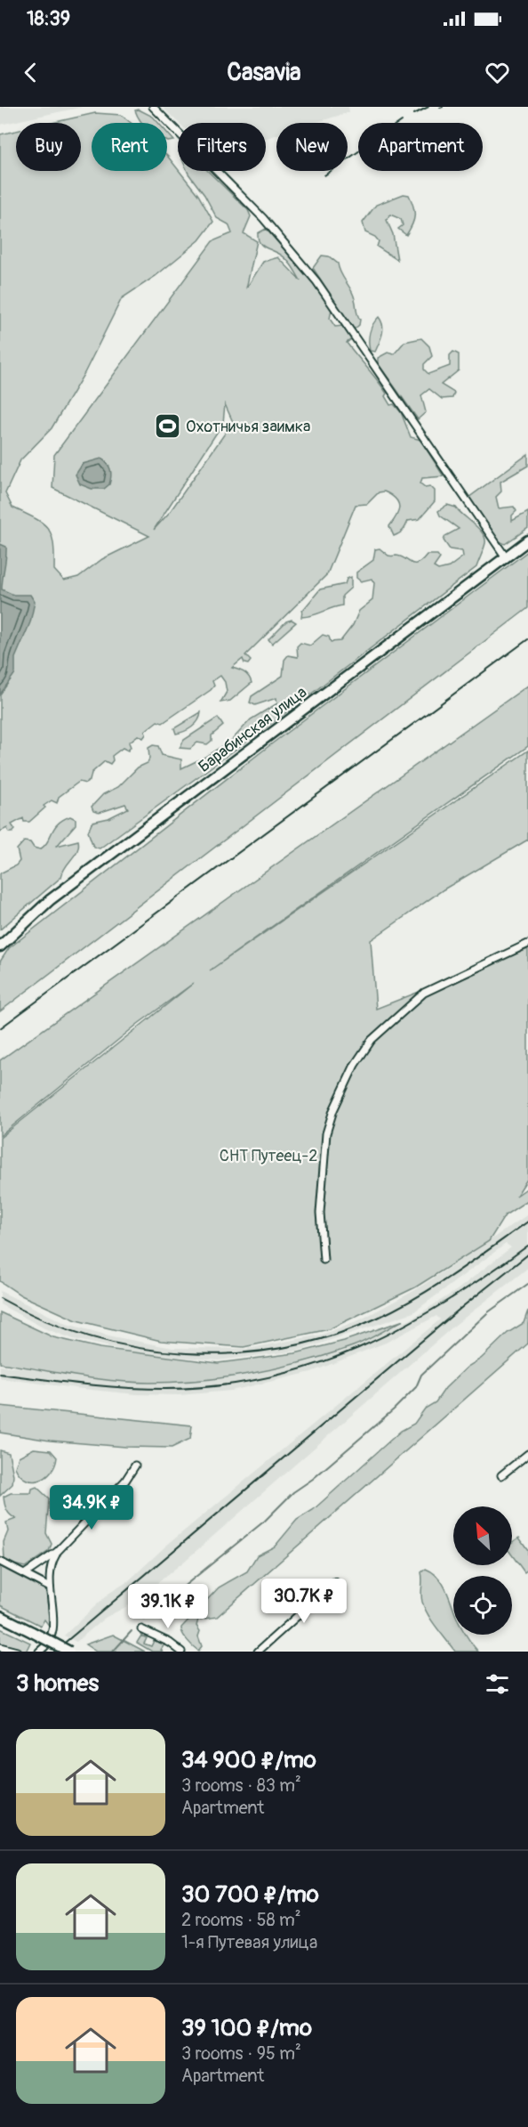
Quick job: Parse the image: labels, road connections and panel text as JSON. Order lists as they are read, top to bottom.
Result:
{
  "streets": {
    "main road": ["Барабинская улица"]
  },
  "parks": ["СНТ Путеец-2"],
  "places": {
    "sports": ["Охотничья заимка"]
  },
  "north": "top left",
  "page": {
    "status": "18:39",
    "header": "Casavia",
    "chip": [
      "Buy",
      "Rent",
      "Filters",
      "New",
      "Apartment"
    ],
    "price": ["34.9K ₽", "30.7K ₽", "39.1K ₽"],
    "heading": "3 homes",
    "list": [
      {
        "name": "34 900 ₽/mo",
        "note": "3 rooms · 83 m² · Apartment"
      },
      {
        "name": "30 700 ₽/mo",
        "note": "2 rooms · 58 m² · 1-я Путевая улица"
      },
      {
        "name": "39 100 ₽/mo",
        "note": "3 rooms · 95 m² · Apartment"
      }
    ]
  }
}
